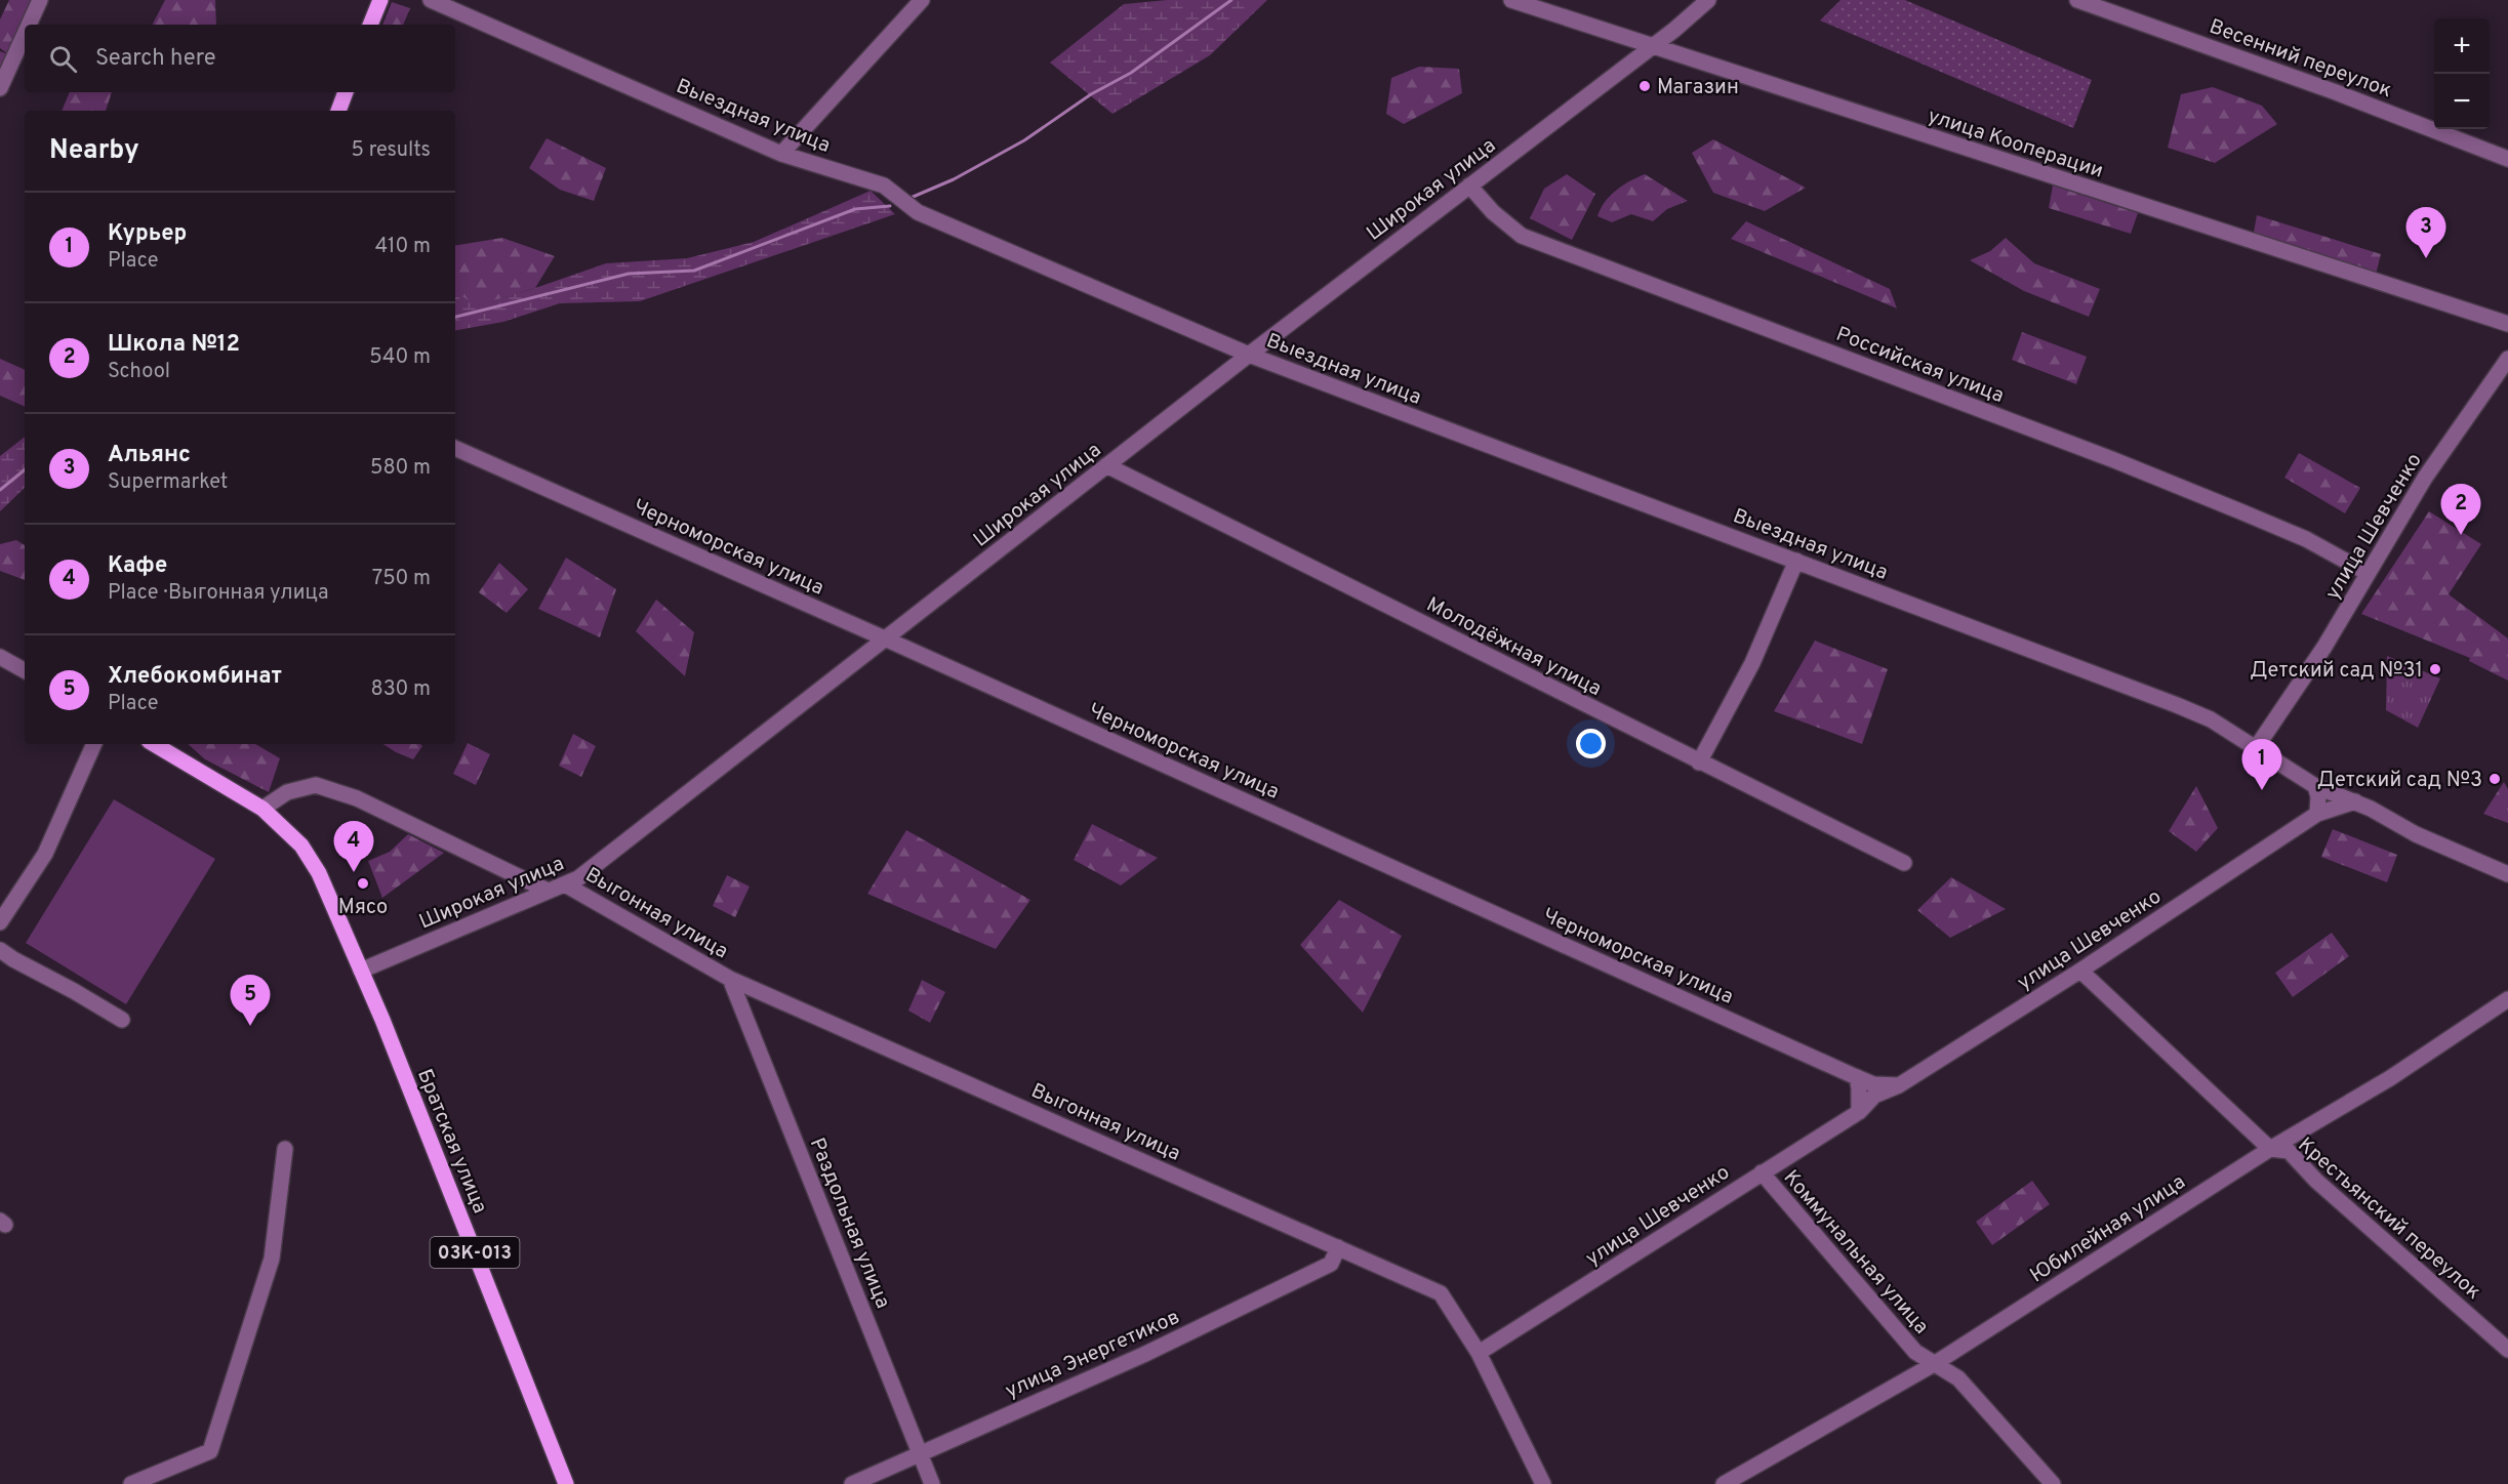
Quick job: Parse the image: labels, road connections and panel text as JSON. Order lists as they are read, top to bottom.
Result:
{
  "streets": {
    "main road": ["Братская улица", "03К-013"],
    "street": [
      "Весенний переулок",
      "Выездная улица",
      "улица Кооперации",
      "Широкая улица",
      "Российская улица",
      "улица Шевченко",
      "Черноморская улица",
      "Молодёжная улица",
      "Выгонная улица",
      "Крестьянский переулок",
      "Раздольная улица",
      "Юбилейная улица",
      "Коммунальная улица",
      "улица Энергетиков"
    ]
  },
  "crossings": [
    ["Выездная улица", "Широкая улица"],
    ["Выездная улица", "улица Шевченко"],
    ["улица Кооперации", "Широкая улица"],
    ["Широкая улица", "Российская улица"],
    ["Широкая улица", "Черноморская улица"],
    ["Широкая улица", "Молодёжная улица"],
    ["Широкая улица", "Выгонная улица"],
    ["Широкая улица", "Братская улица"],
    ["Широкая улица", "03К-013"],
    ["Российская улица", "улица Шевченко"],
    ["улица Шевченко", "Черноморская улица"],
    ["улица Шевченко", "Выгонная улица"],
    ["улица Шевченко", "Крестьянский переулок"],
    ["улица Шевченко", "Коммунальная улица"],
    ["Выгонная улица", "Раздольная улица"],
    ["Выгонная улица", "улица Энергетиков"],
    ["Братская улица", "03К-013"],
    ["Крестьянский переулок", "Юбилейная улица"],
    ["Раздольная улица", "улица Энергетиков"],
    ["Юбилейная улица", "Коммунальная улица"]
  ],
  "places": [
    "Магазин",
    "Детский сад №31",
    "Детский сад №3",
    "Мясо"
  ],
  "page": {
    "map_buttons": ["+", "−"],
    "search": "Search here",
    "heading": ["Nearby", "5 results"],
    "list": [
      {
        "mark": "1",
        "name": "Курьер",
        "note": "Place",
        "value": "410 m"
      },
      {
        "mark": "2",
        "name": "Школа №12",
        "note": "School",
        "value": "540 m"
      },
      {
        "mark": "3",
        "name": "Альянс",
        "note": "Supermarket",
        "value": "580 m"
      },
      {
        "mark": "4",
        "name": "Кафе",
        "note": "Place · Выгонная улица",
        "value": "750 m"
      },
      {
        "mark": "5",
        "name": "Хлебокомбинат",
        "note": "Place",
        "value": "830 m"
      }
    ],
    "pins": [
      "3",
      "2",
      "1",
      "4",
      "5"
    ]
  }
}
